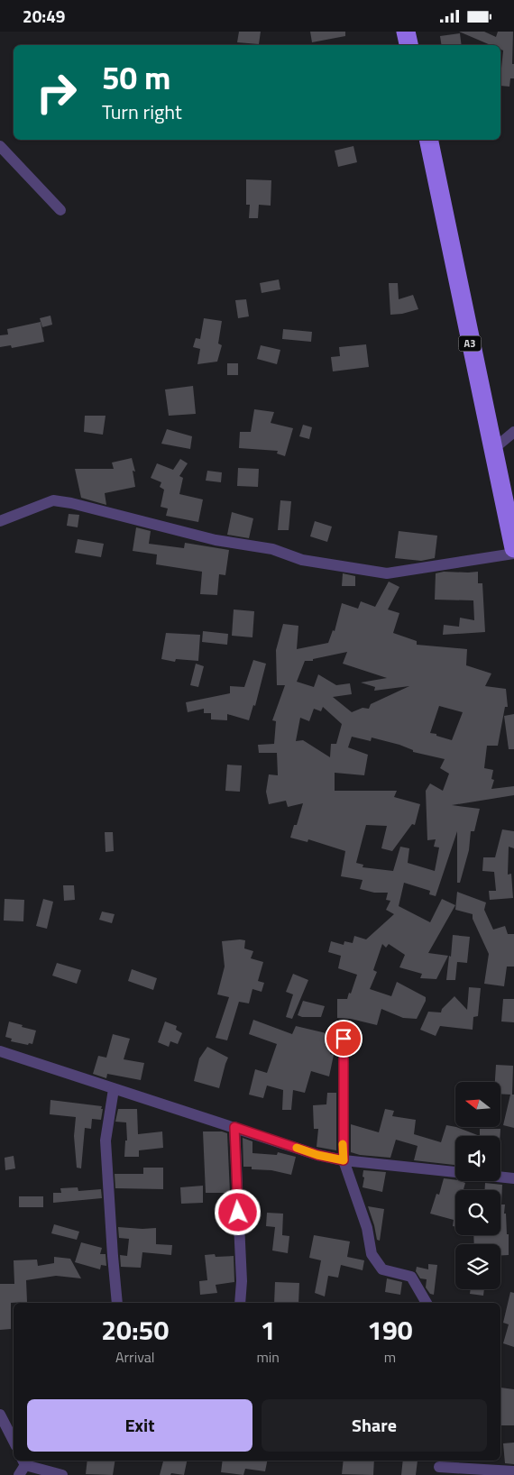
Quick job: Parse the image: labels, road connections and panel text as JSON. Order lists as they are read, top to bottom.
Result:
{
  "streets": {
    "highway": ["A3"]
  },
  "north": "left",
  "page": {
    "status": "20:49",
    "turn": ["50 m", "Turn right"],
    "eta": [
      "20:50",
      "Arrival",
      "1",
      "min",
      "190",
      "m"
    ],
    "buttons": ["Exit", "Share"]
  }
}
